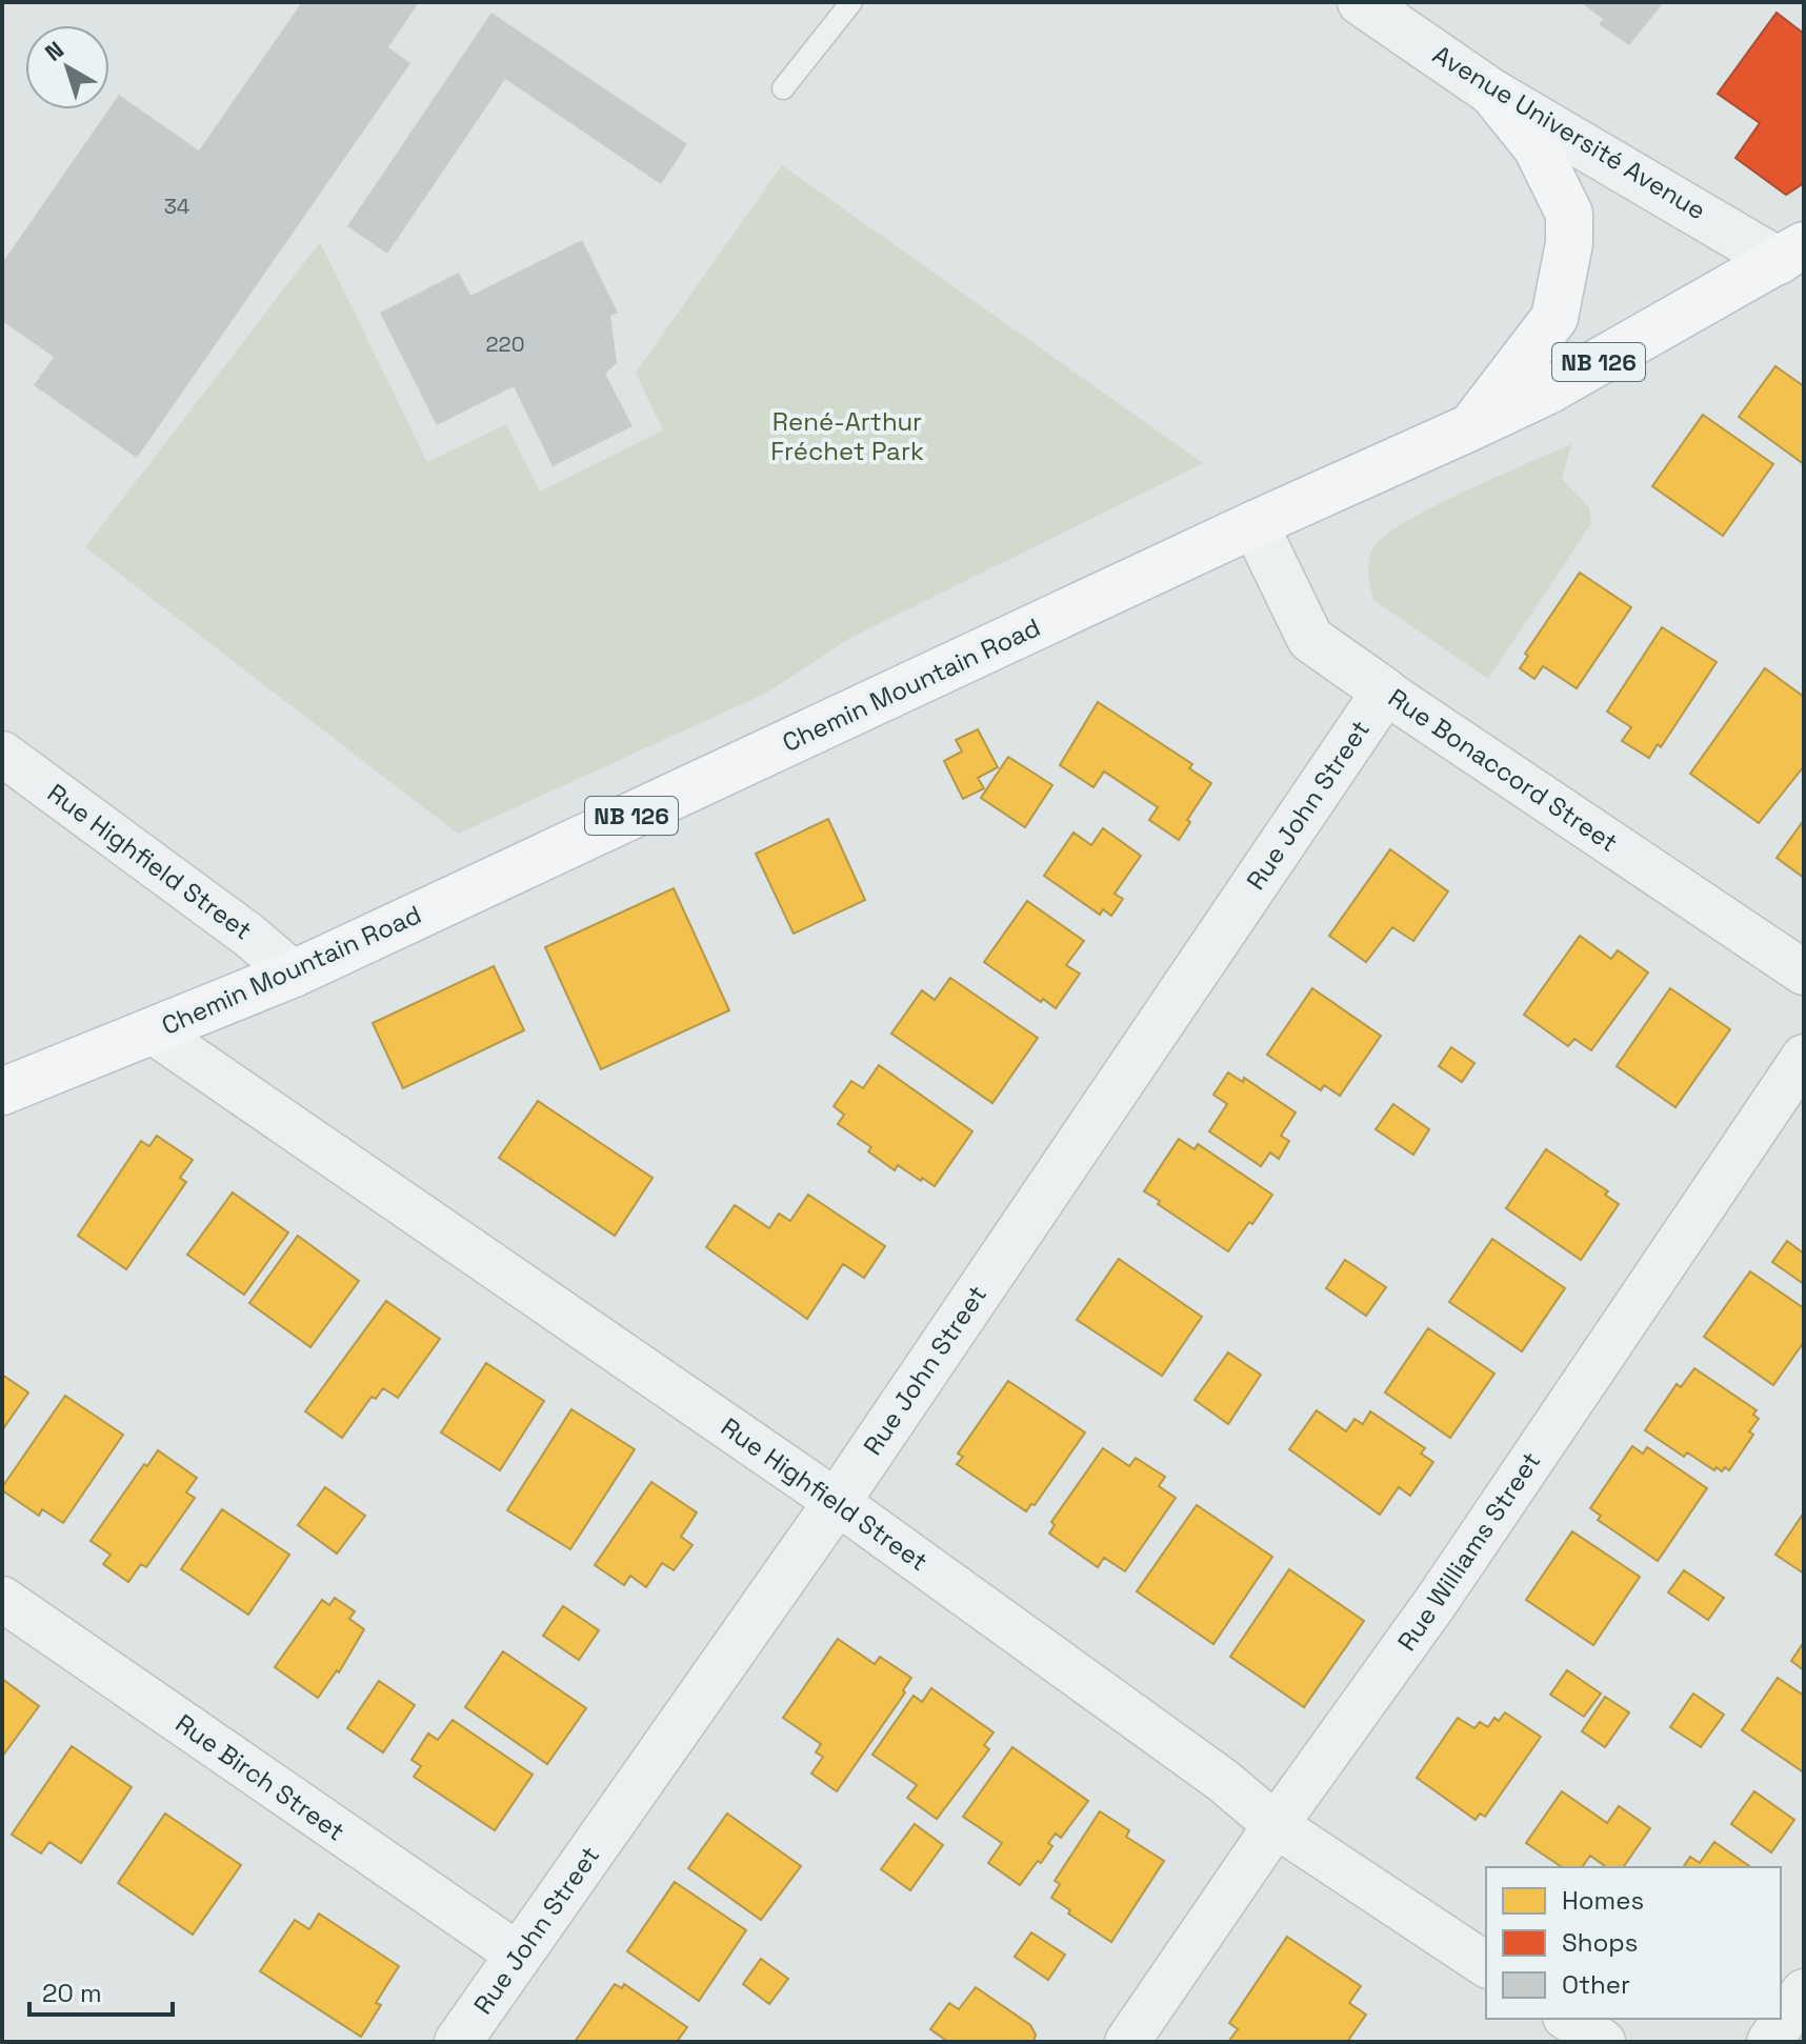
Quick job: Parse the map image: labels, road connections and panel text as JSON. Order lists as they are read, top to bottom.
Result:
{
  "streets": {
    "main road": ["NB 126", "Chemin Mountain Road"],
    "street": [
      "Avenue Université Avenue",
      "Rue Bonaccord Street",
      "Rue John Street",
      "Rue Highfield Street",
      "Rue Williams Street",
      "Rue Birch Street"
    ]
  },
  "crossings": [
    ["Avenue Université Avenue", "Chemin Mountain Road"],
    ["Chemin Mountain Road", "Rue Bonaccord Street"],
    ["Chemin Mountain Road", "Rue Highfield Street"],
    ["Rue Bonaccord Street", "Rue John Street"],
    ["Rue John Street", "Rue Highfield Street"],
    ["Rue John Street", "Rue Birch Street"],
    ["Rue Highfield Street", "Rue Williams Street"]
  ],
  "parks": ["René-Arthur Fréchet Park"],
  "house_numbers": ["34", "220"],
  "legend": ["Homes", "Shops", "Other"],
  "scale_bar": "20 m",
  "north": "top left"
}
